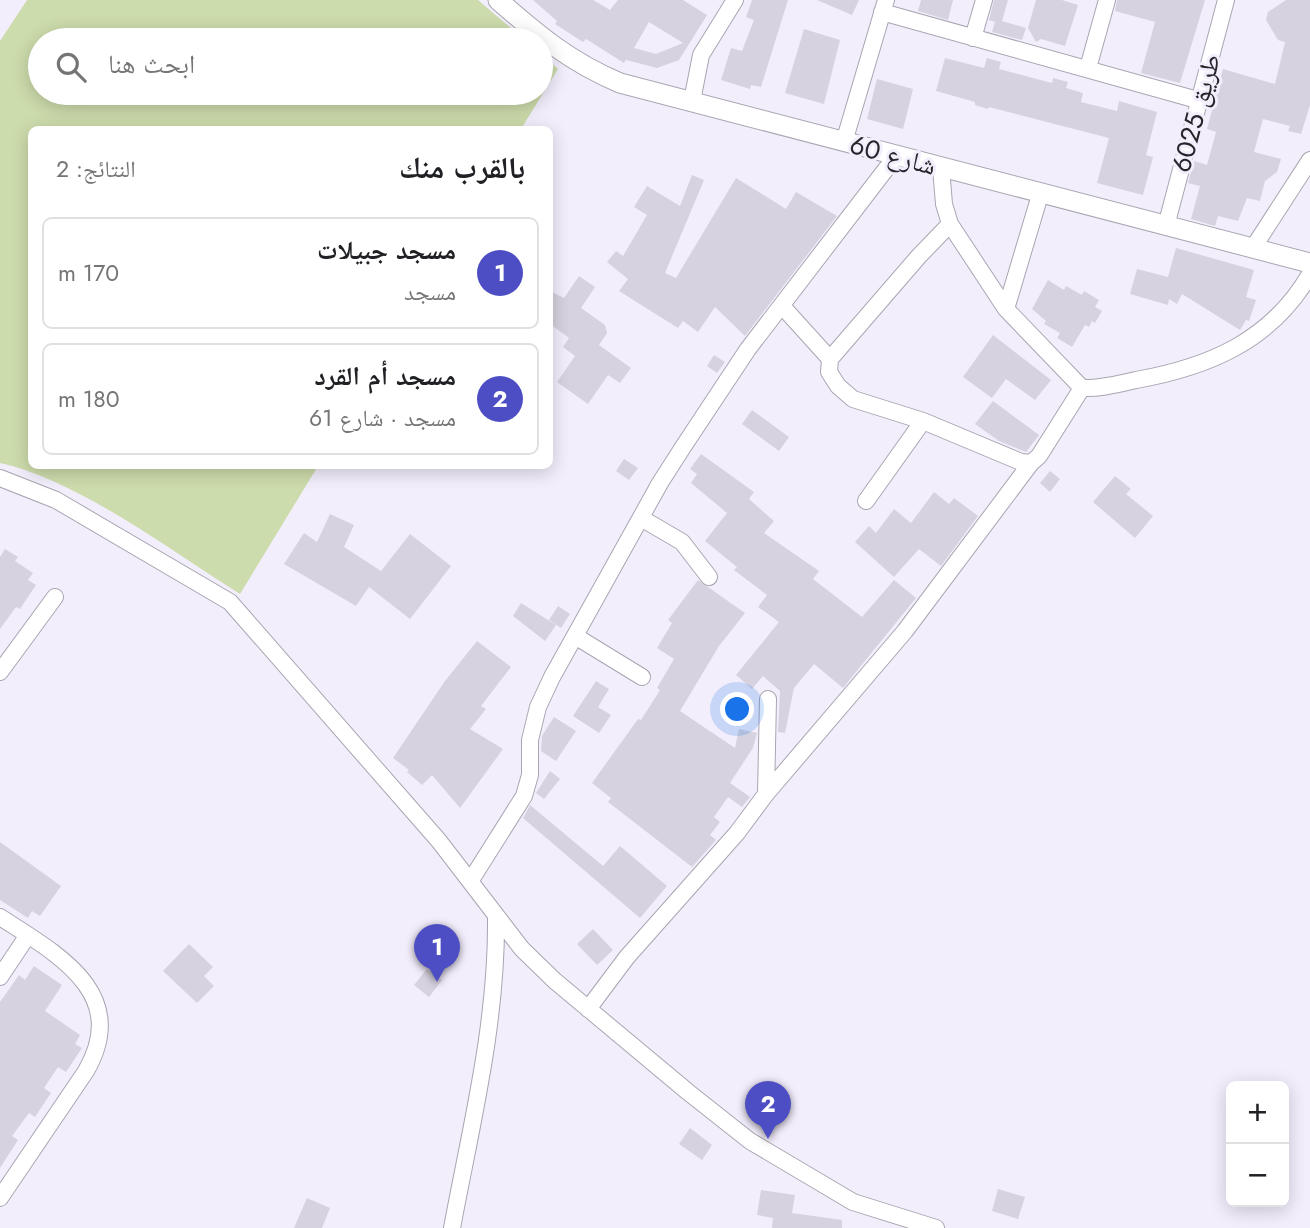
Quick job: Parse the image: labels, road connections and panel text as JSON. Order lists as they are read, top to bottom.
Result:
{
  "streets": {
    "street": ["طريق 6025", "شارع 60"]
  },
  "crossings": [
    ["طريق 6025", "شارع 60"]
  ],
  "page": {
    "search": "ابحث هنا",
    "heading": ["بالقرب منك", "النتائج: 2"],
    "list": [
      {
        "mark": "1",
        "name": "مسجد جبيلات",
        "note": "مسجد",
        "value": "170 m"
      },
      {
        "mark": "2",
        "name": "مسجد أم القرد",
        "note": "مسجد · شارع 61",
        "value": "180 m"
      }
    ],
    "pins": ["1", "2"],
    "map_buttons": ["+", "−"]
  }
}
